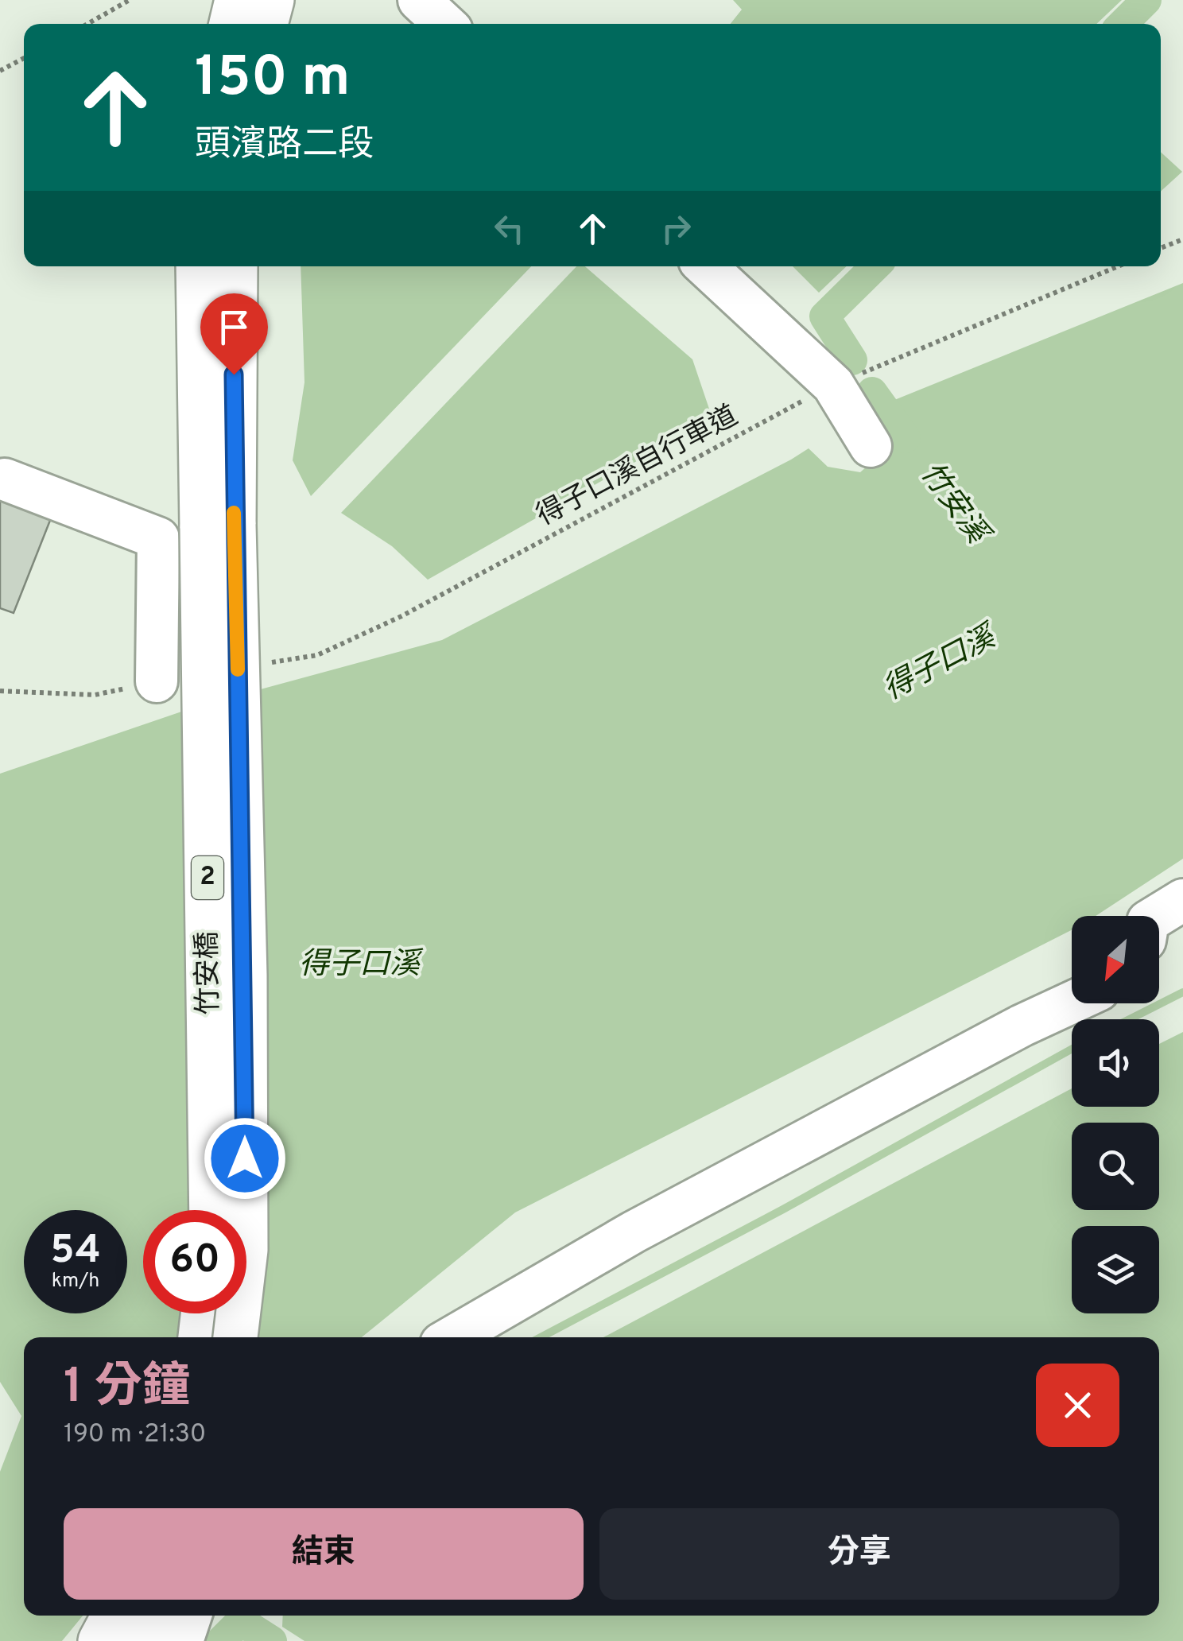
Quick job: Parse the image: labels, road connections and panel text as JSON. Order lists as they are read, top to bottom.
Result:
{
  "streets": {
    "main road": ["2", "竹安橋"],
    "path": ["得子口溪自行車道"]
  },
  "crossings": [
    ["2", "竹安橋"]
  ],
  "water": ["竹安溪", "得子口溪"],
  "north": "bottom left",
  "page": {
    "turn": ["150 m", "頭濱路二段"],
    "speed": "54 km/h",
    "limit": "60",
    "heading": ["1 分鐘", "190 m · 21:30"],
    "buttons": ["結束", "分享"]
  }
}
